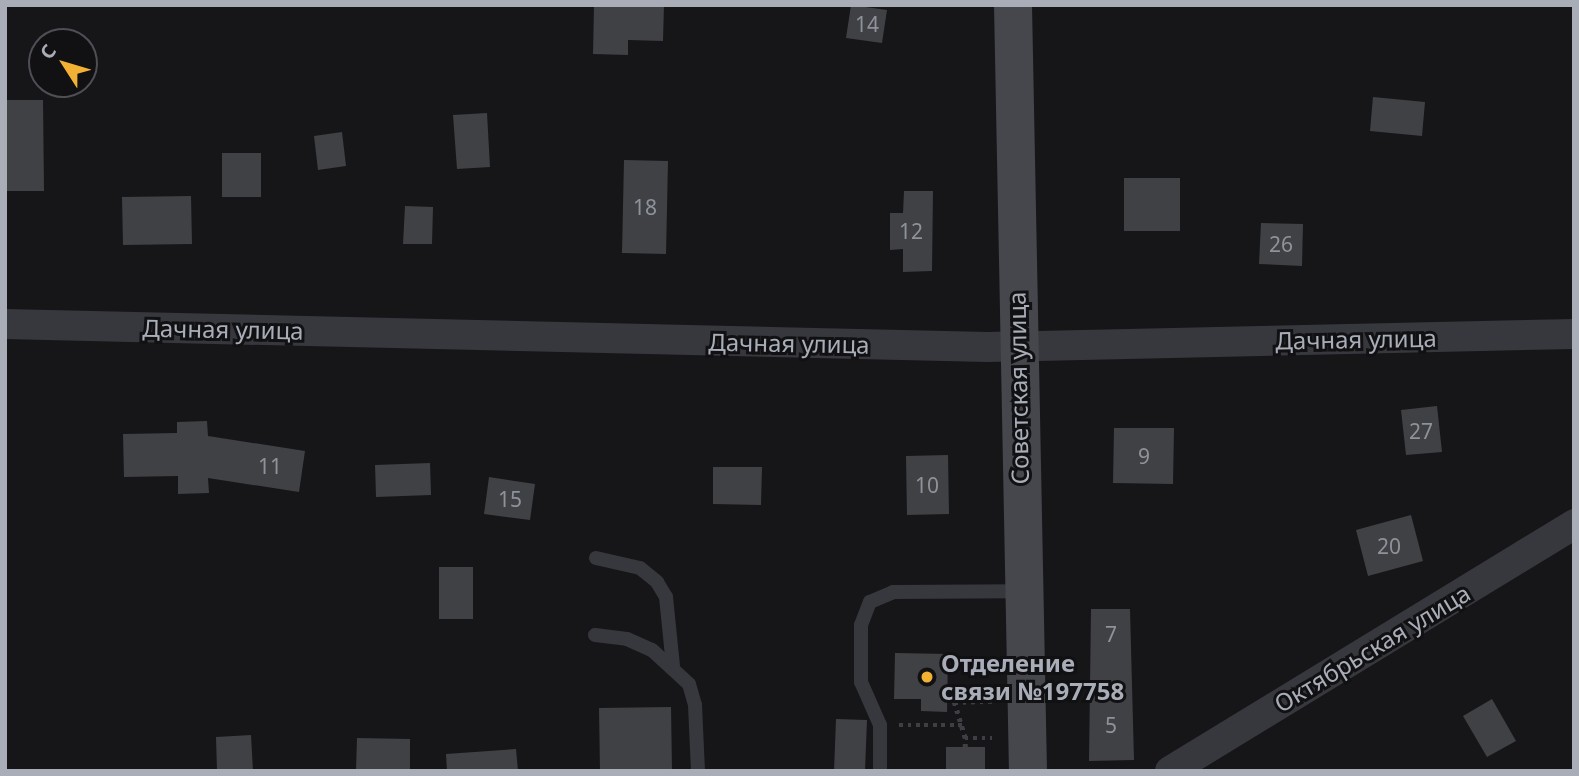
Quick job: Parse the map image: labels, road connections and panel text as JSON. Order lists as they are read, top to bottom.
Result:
{
  "streets": {
    "main road": ["Советская улица"],
    "street": ["Дачная улица", "Октябрьская улица"]
  },
  "crossings": [
    ["Дачная улица", "Советская улица"]
  ],
  "places": ["Отделение связи №197758"],
  "house_numbers": [
    "14",
    "18",
    "12",
    "26",
    "27",
    "9",
    "11",
    "10",
    "15",
    "20",
    "7",
    "5"
  ],
  "north": "top left"
}
